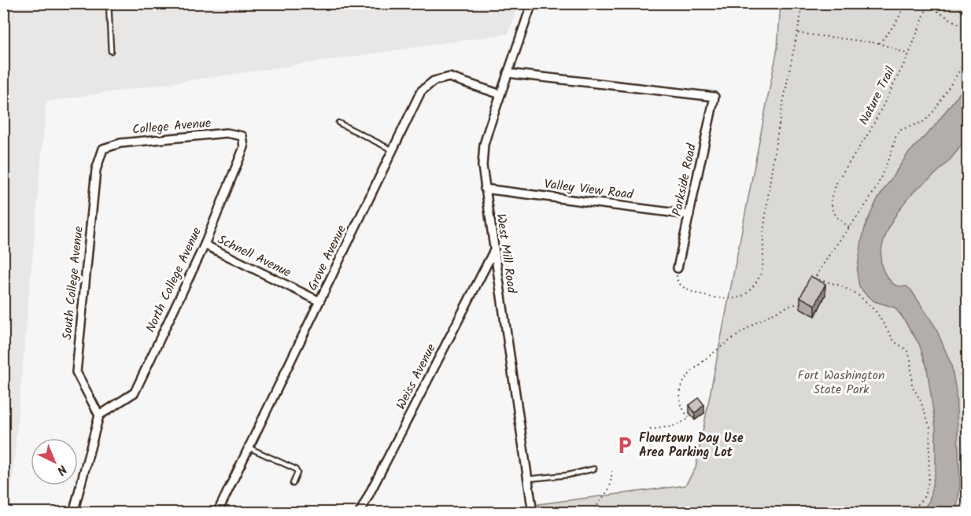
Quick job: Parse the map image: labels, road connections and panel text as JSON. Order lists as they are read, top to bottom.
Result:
{
  "streets": {
    "street": [
      "College Avenue",
      "Parkside Road",
      "Valley View Road",
      "West Mill Road",
      "Schnell Avenue",
      "Grove Avenue",
      "North College Avenue",
      "South College Avenue",
      "Weiss Avenue"
    ],
    "path": ["Nature Trail"]
  },
  "crossings": [
    ["College Avenue", "North College Avenue"],
    ["College Avenue", "South College Avenue"],
    ["Parkside Road", "Valley View Road"],
    ["Parkside Road", "West Mill Road"],
    ["Valley View Road", "West Mill Road"],
    ["West Mill Road", "Grove Avenue"],
    ["West Mill Road", "Weiss Avenue"],
    ["Schnell Avenue", "Grove Avenue"],
    ["Schnell Avenue", "North College Avenue"],
    ["North College Avenue", "South College Avenue"]
  ],
  "parks": ["Fort Washington State Park"],
  "places": {
    "parking": ["Flourtown Day Use Area Parking Lot"]
  },
  "north": "bottom right"
}
